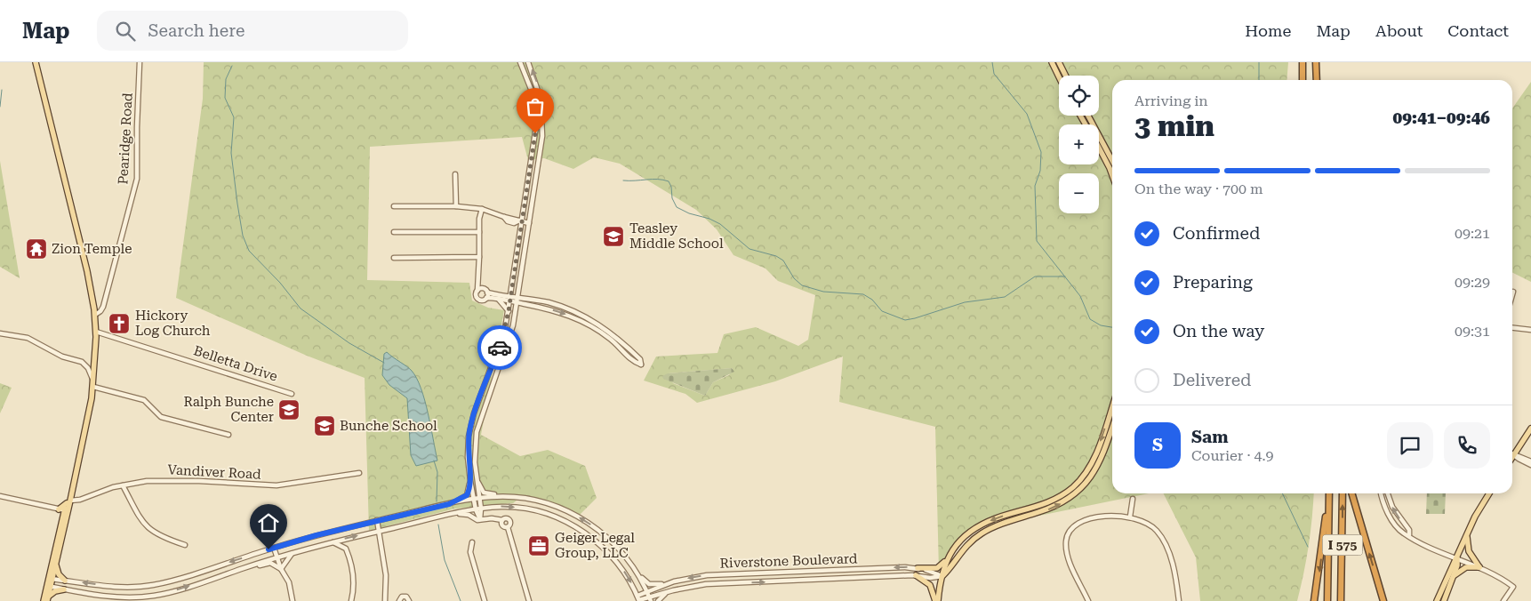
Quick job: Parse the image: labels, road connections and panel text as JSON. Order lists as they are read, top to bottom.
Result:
{
  "streets": {
    "highway": ["I 575"],
    "street": [
      "Pearidge Road",
      "Belletta Drive",
      "Vandiver Road",
      "Riverstone Boulevard"
    ]
  },
  "places": {
    "school or university": ["Teasley Middle School", "Ralph Bunche Center", "Bunche School"],
    "temple": ["Zion Temple"],
    "church": ["Hickory Log Church"],
    "office": ["Geiger Legal Group, LLC"]
  },
  "page": {
    "header": "Map",
    "search": "Search here",
    "nav": [
      "Home",
      "Map",
      "About",
      "Contact"
    ],
    "map_buttons": ["+", "−"],
    "heading": ["3 min", "Arriving in", "09:41–09:46"],
    "panel": ["Sam", "Courier · 4.9"],
    "bar": "On the way · 700 m",
    "list": [
      ["Confirmed", "09:21"],
      ["Preparing", "09:29"],
      ["On the way", "09:31"],
      "Delivered"
    ],
    "round": "S"
  }
}
